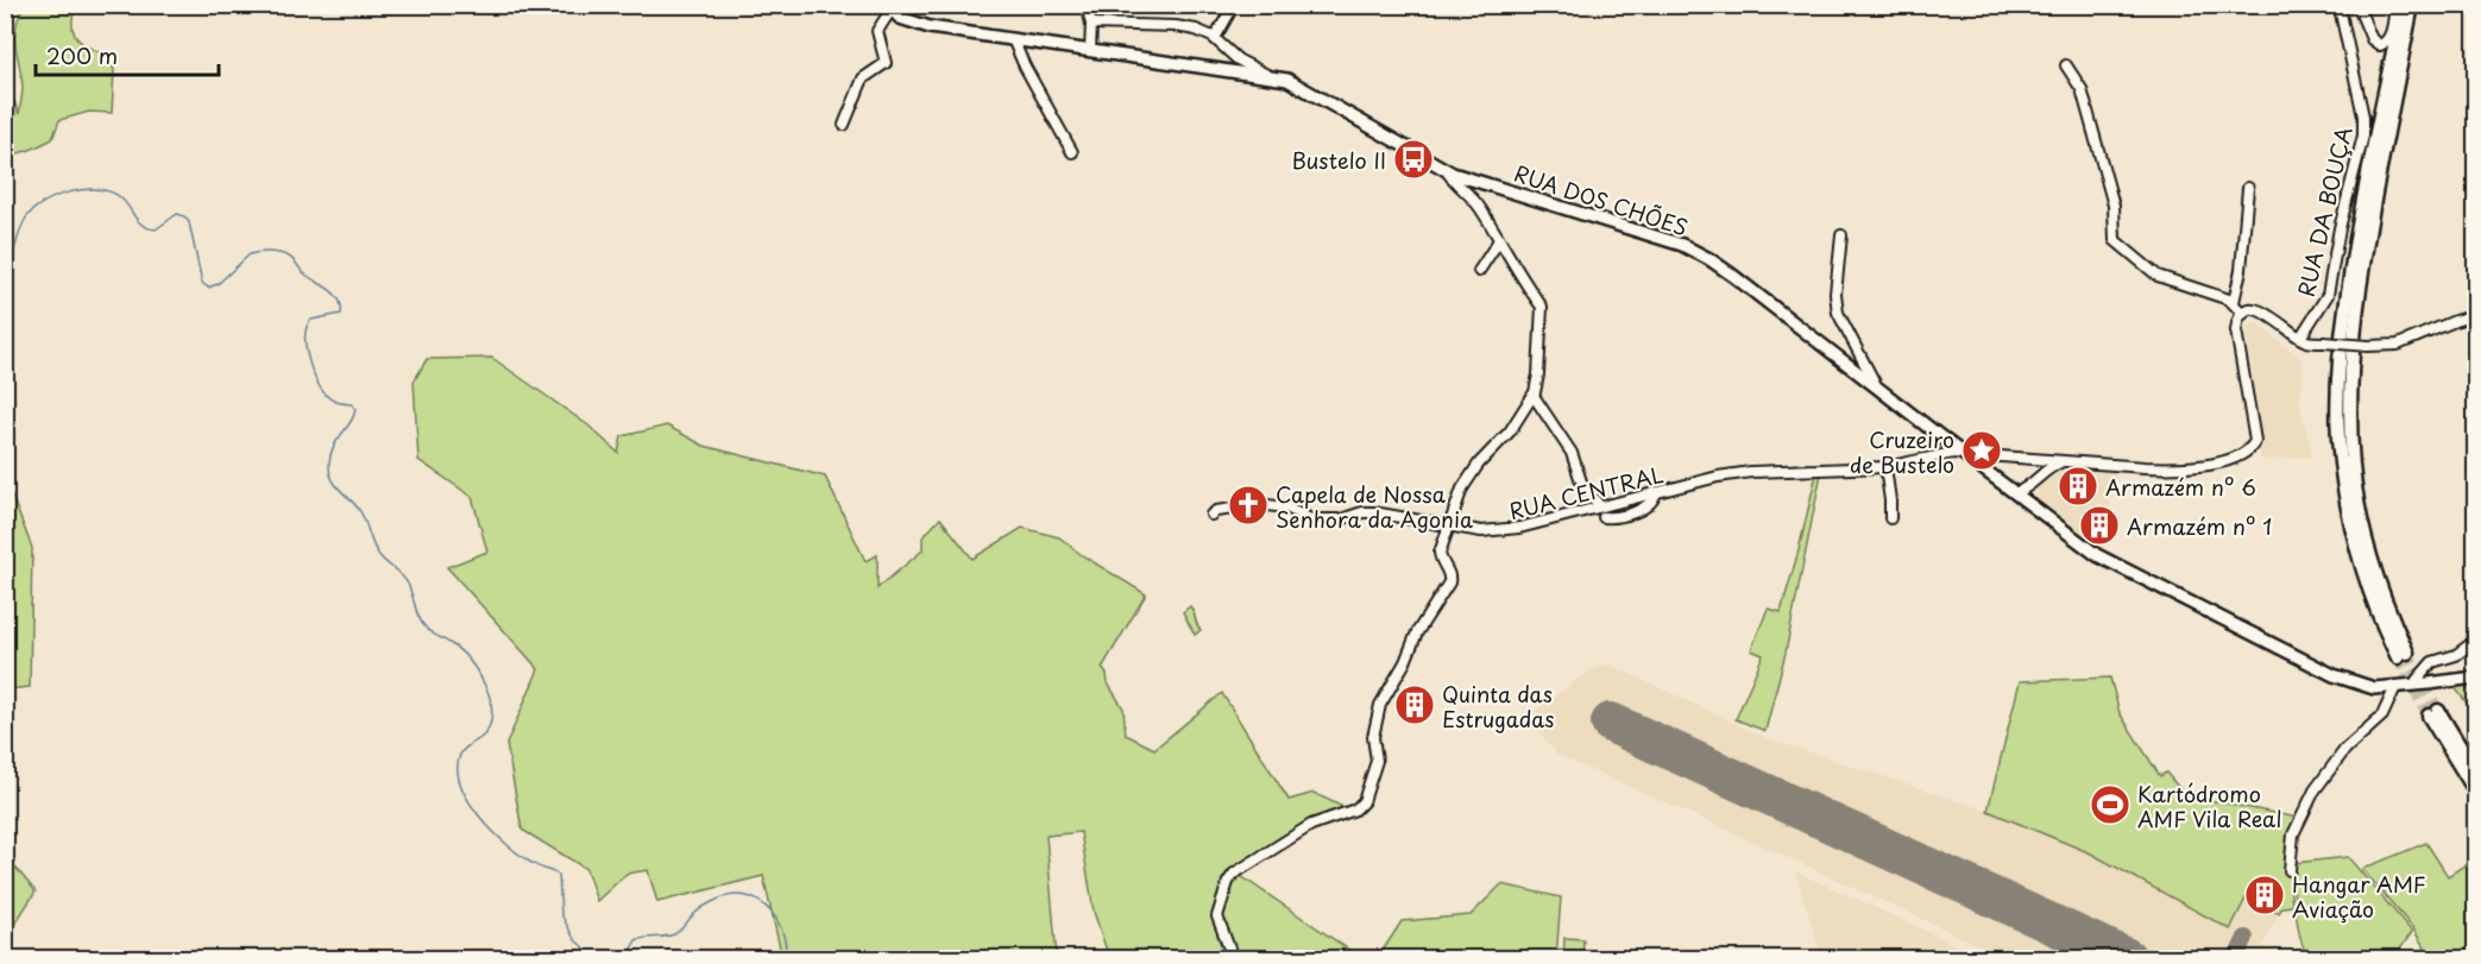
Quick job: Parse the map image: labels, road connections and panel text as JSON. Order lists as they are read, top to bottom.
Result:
{
  "streets": {
    "main road": ["RUA DOS CHÕES"],
    "street": ["RUA DA BOUÇA", "RUA CENTRAL"]
  },
  "crossings": [
    ["RUA DOS CHÕES", "RUA CENTRAL"]
  ],
  "places": {
    "bus stop": ["Bustelo II"],
    "place": ["Cruzeiro de Bustelo"],
    "building": [
      "Armazém nº 6",
      "Armazém nº 1",
      "Quinta das Estrugadas",
      "Hangar AMF Aviação"
    ],
    "church": ["Capela de Nossa Senhora da Agonia"],
    "sports": ["Kartódromo AMF Vila Real"]
  },
  "scale_bar": "200 m"
}
